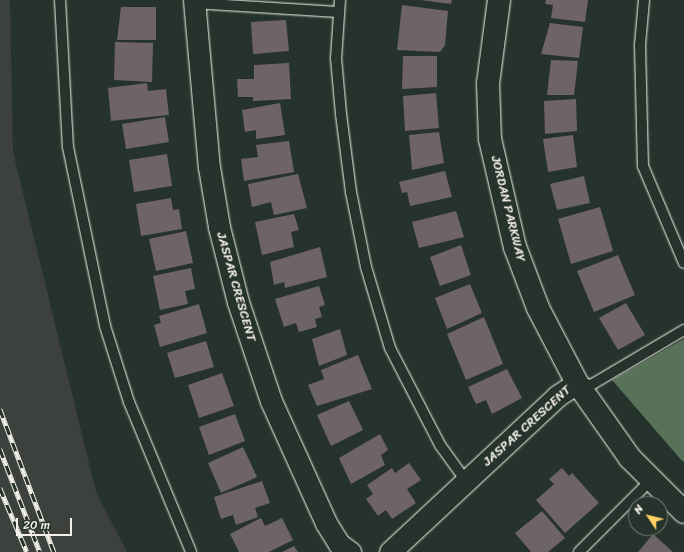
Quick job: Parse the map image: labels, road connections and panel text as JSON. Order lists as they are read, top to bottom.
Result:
{
  "streets": {
    "street": ["JORDAN PARKWAY", "JASPAR CRESCENT"]
  },
  "crossings": [
    ["JORDAN PARKWAY", "JASPAR CRESCENT"]
  ],
  "scale_bar": "20 m",
  "north": "top left"
}
